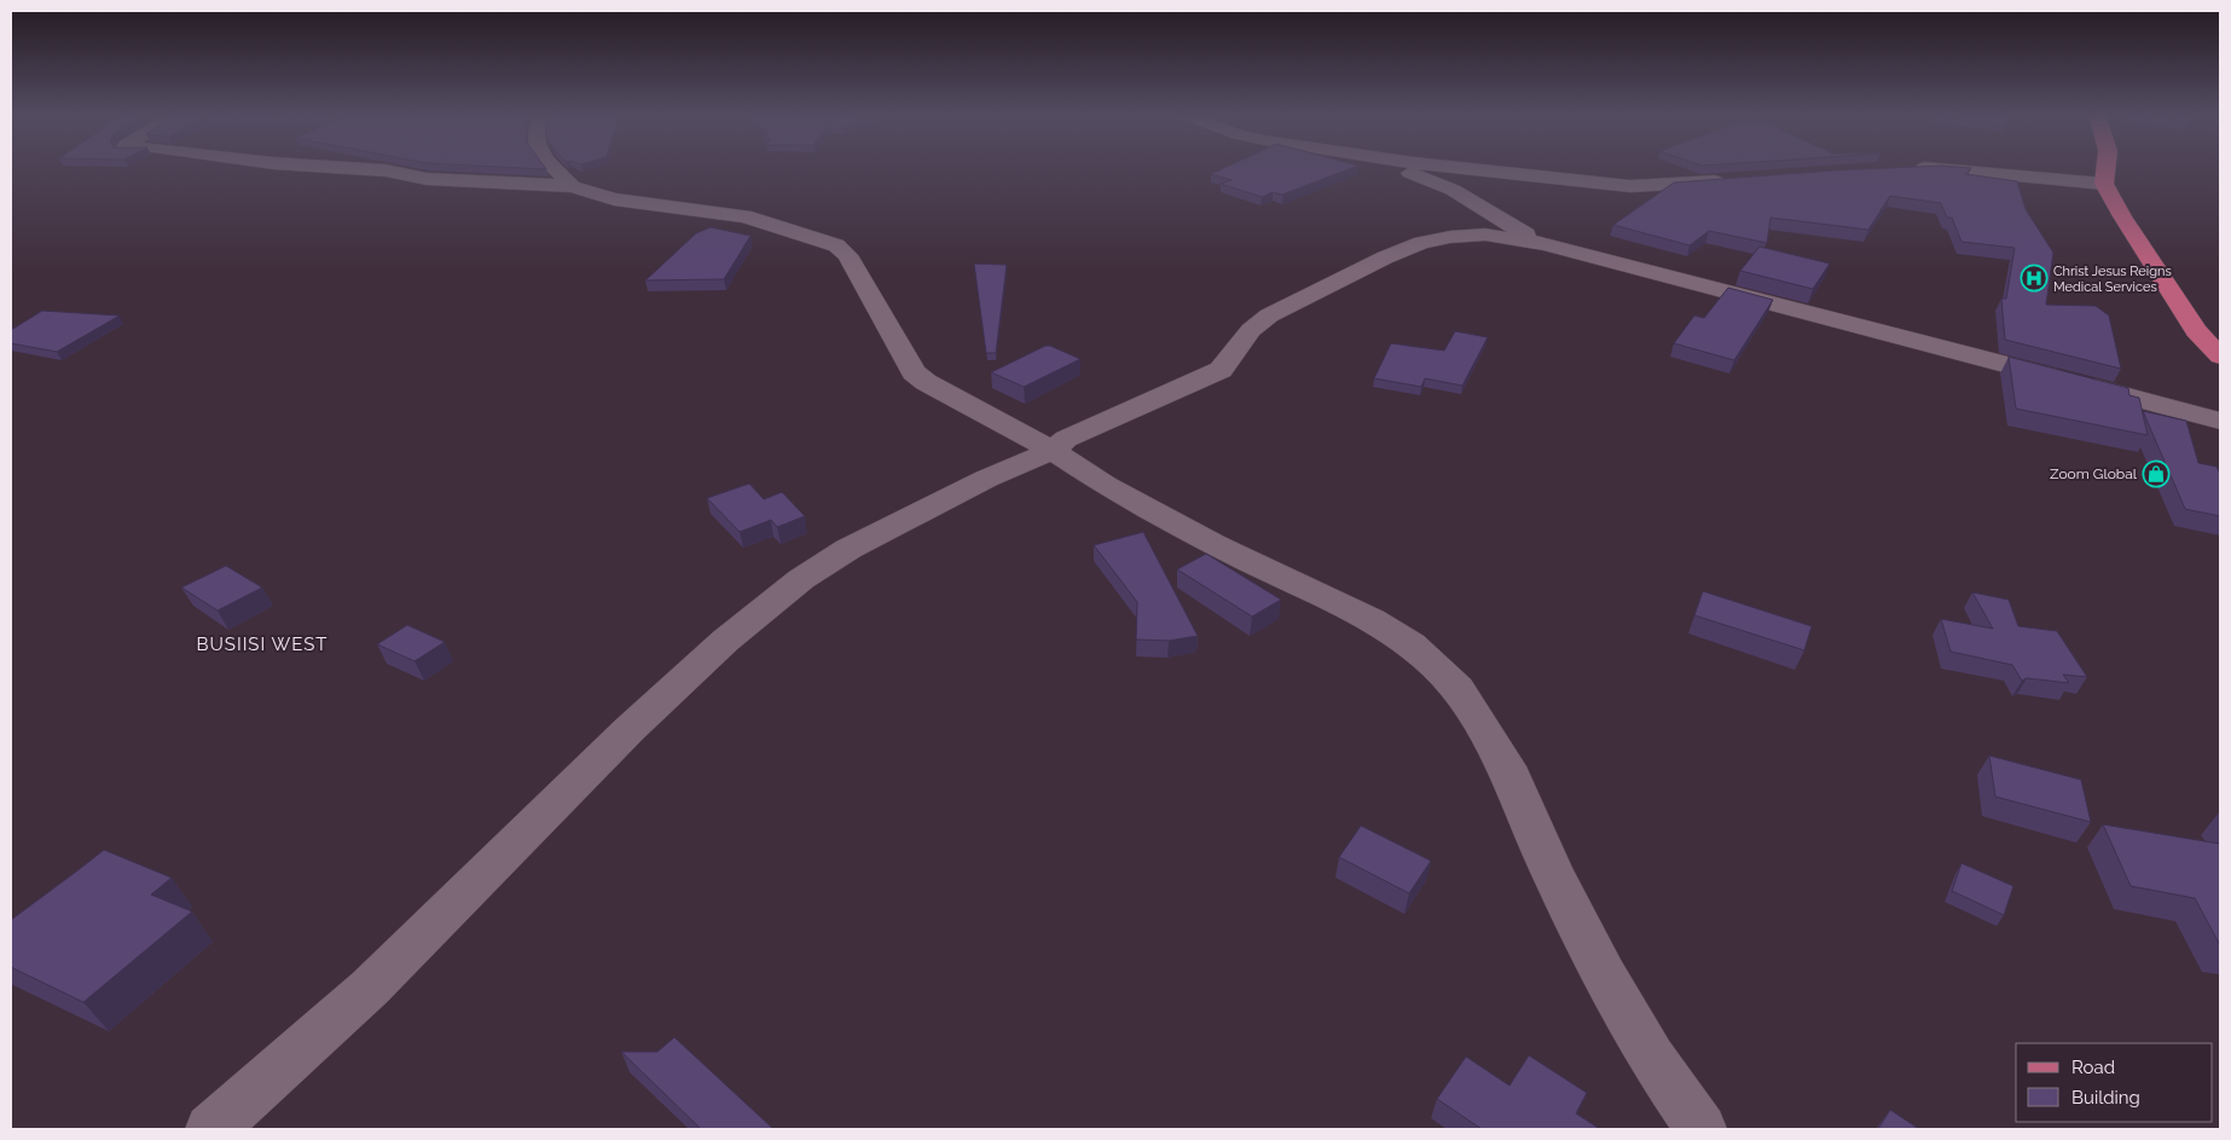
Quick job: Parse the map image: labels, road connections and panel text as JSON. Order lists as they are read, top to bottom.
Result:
{
  "districts": ["BUSIISI WEST"],
  "places": {
    "hospital": ["Christ Jesus Reigns Medical Services"],
    "shop": ["Zoom Global"]
  },
  "legend": ["Road", "Building"]
}
